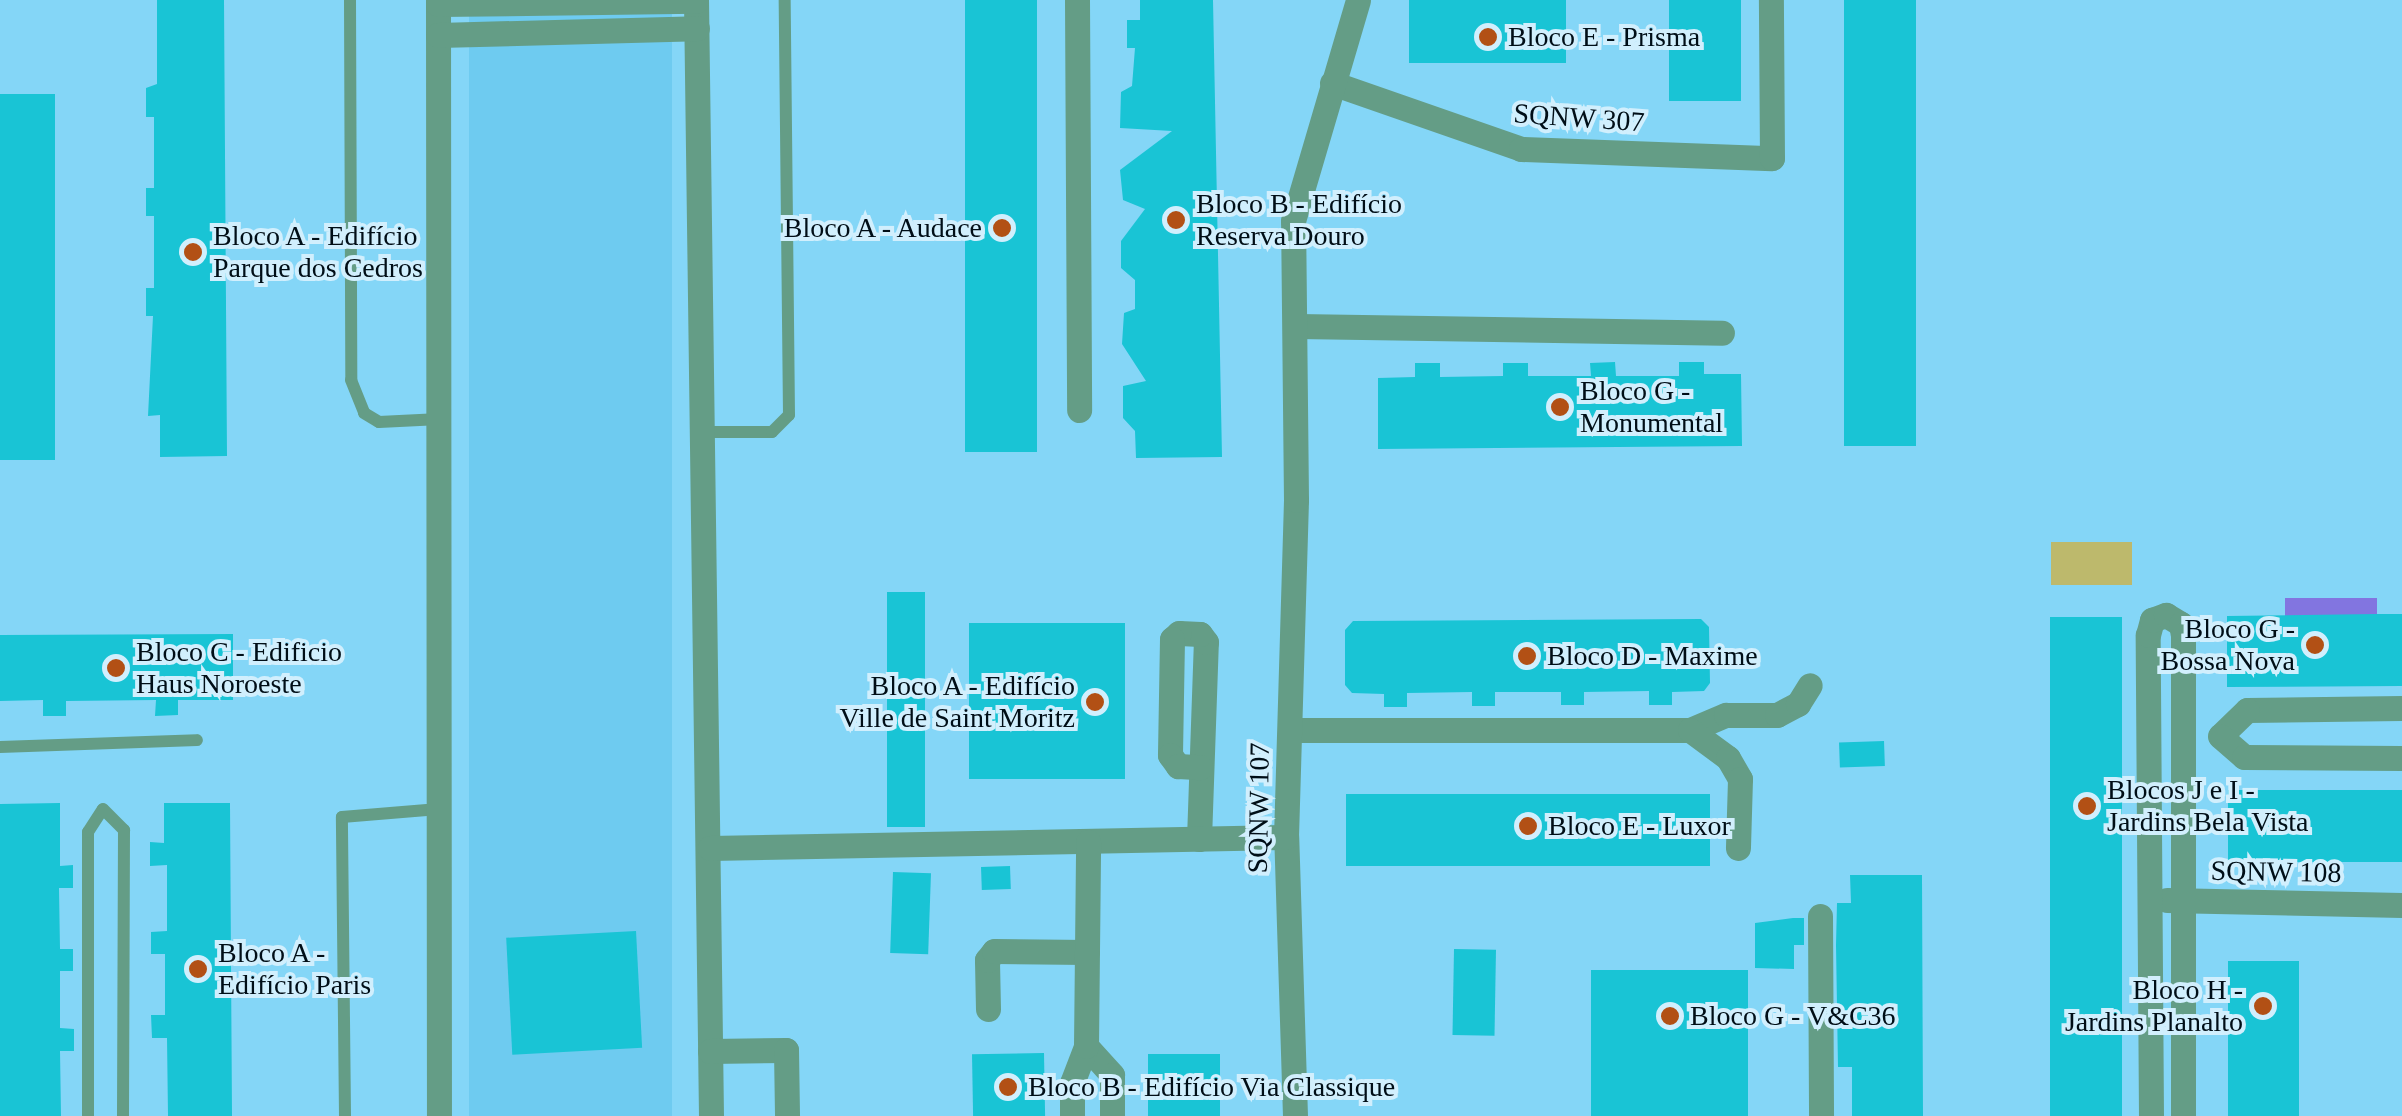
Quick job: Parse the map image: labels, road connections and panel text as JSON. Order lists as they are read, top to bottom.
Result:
{
  "streets": {
    "street": ["SQNW 307", "SQNW 107", "SQNW 108"]
  },
  "places": [
    "Bloco E - Prisma",
    "Bloco B - Edifício Reserva Douro",
    "Bloco A - Audace",
    "Bloco A - Edifício Parque dos Cedros",
    "Bloco G - Monumental",
    "Bloco G - Bossa Nova",
    "Bloco D - Maxime",
    "Bloco C - Edificio Haus Noroeste",
    "Bloco A - Edifício Ville de Saint Moritz",
    "Blocos J e I - Jardins Bela Vista",
    "Bloco E - Luxor",
    "Bloco A - Edifício Paris",
    "Bloco H - Jardins Planalto",
    "Bloco G - V&C36",
    "Bloco B - Edifício Via Classique"
  ]
}
